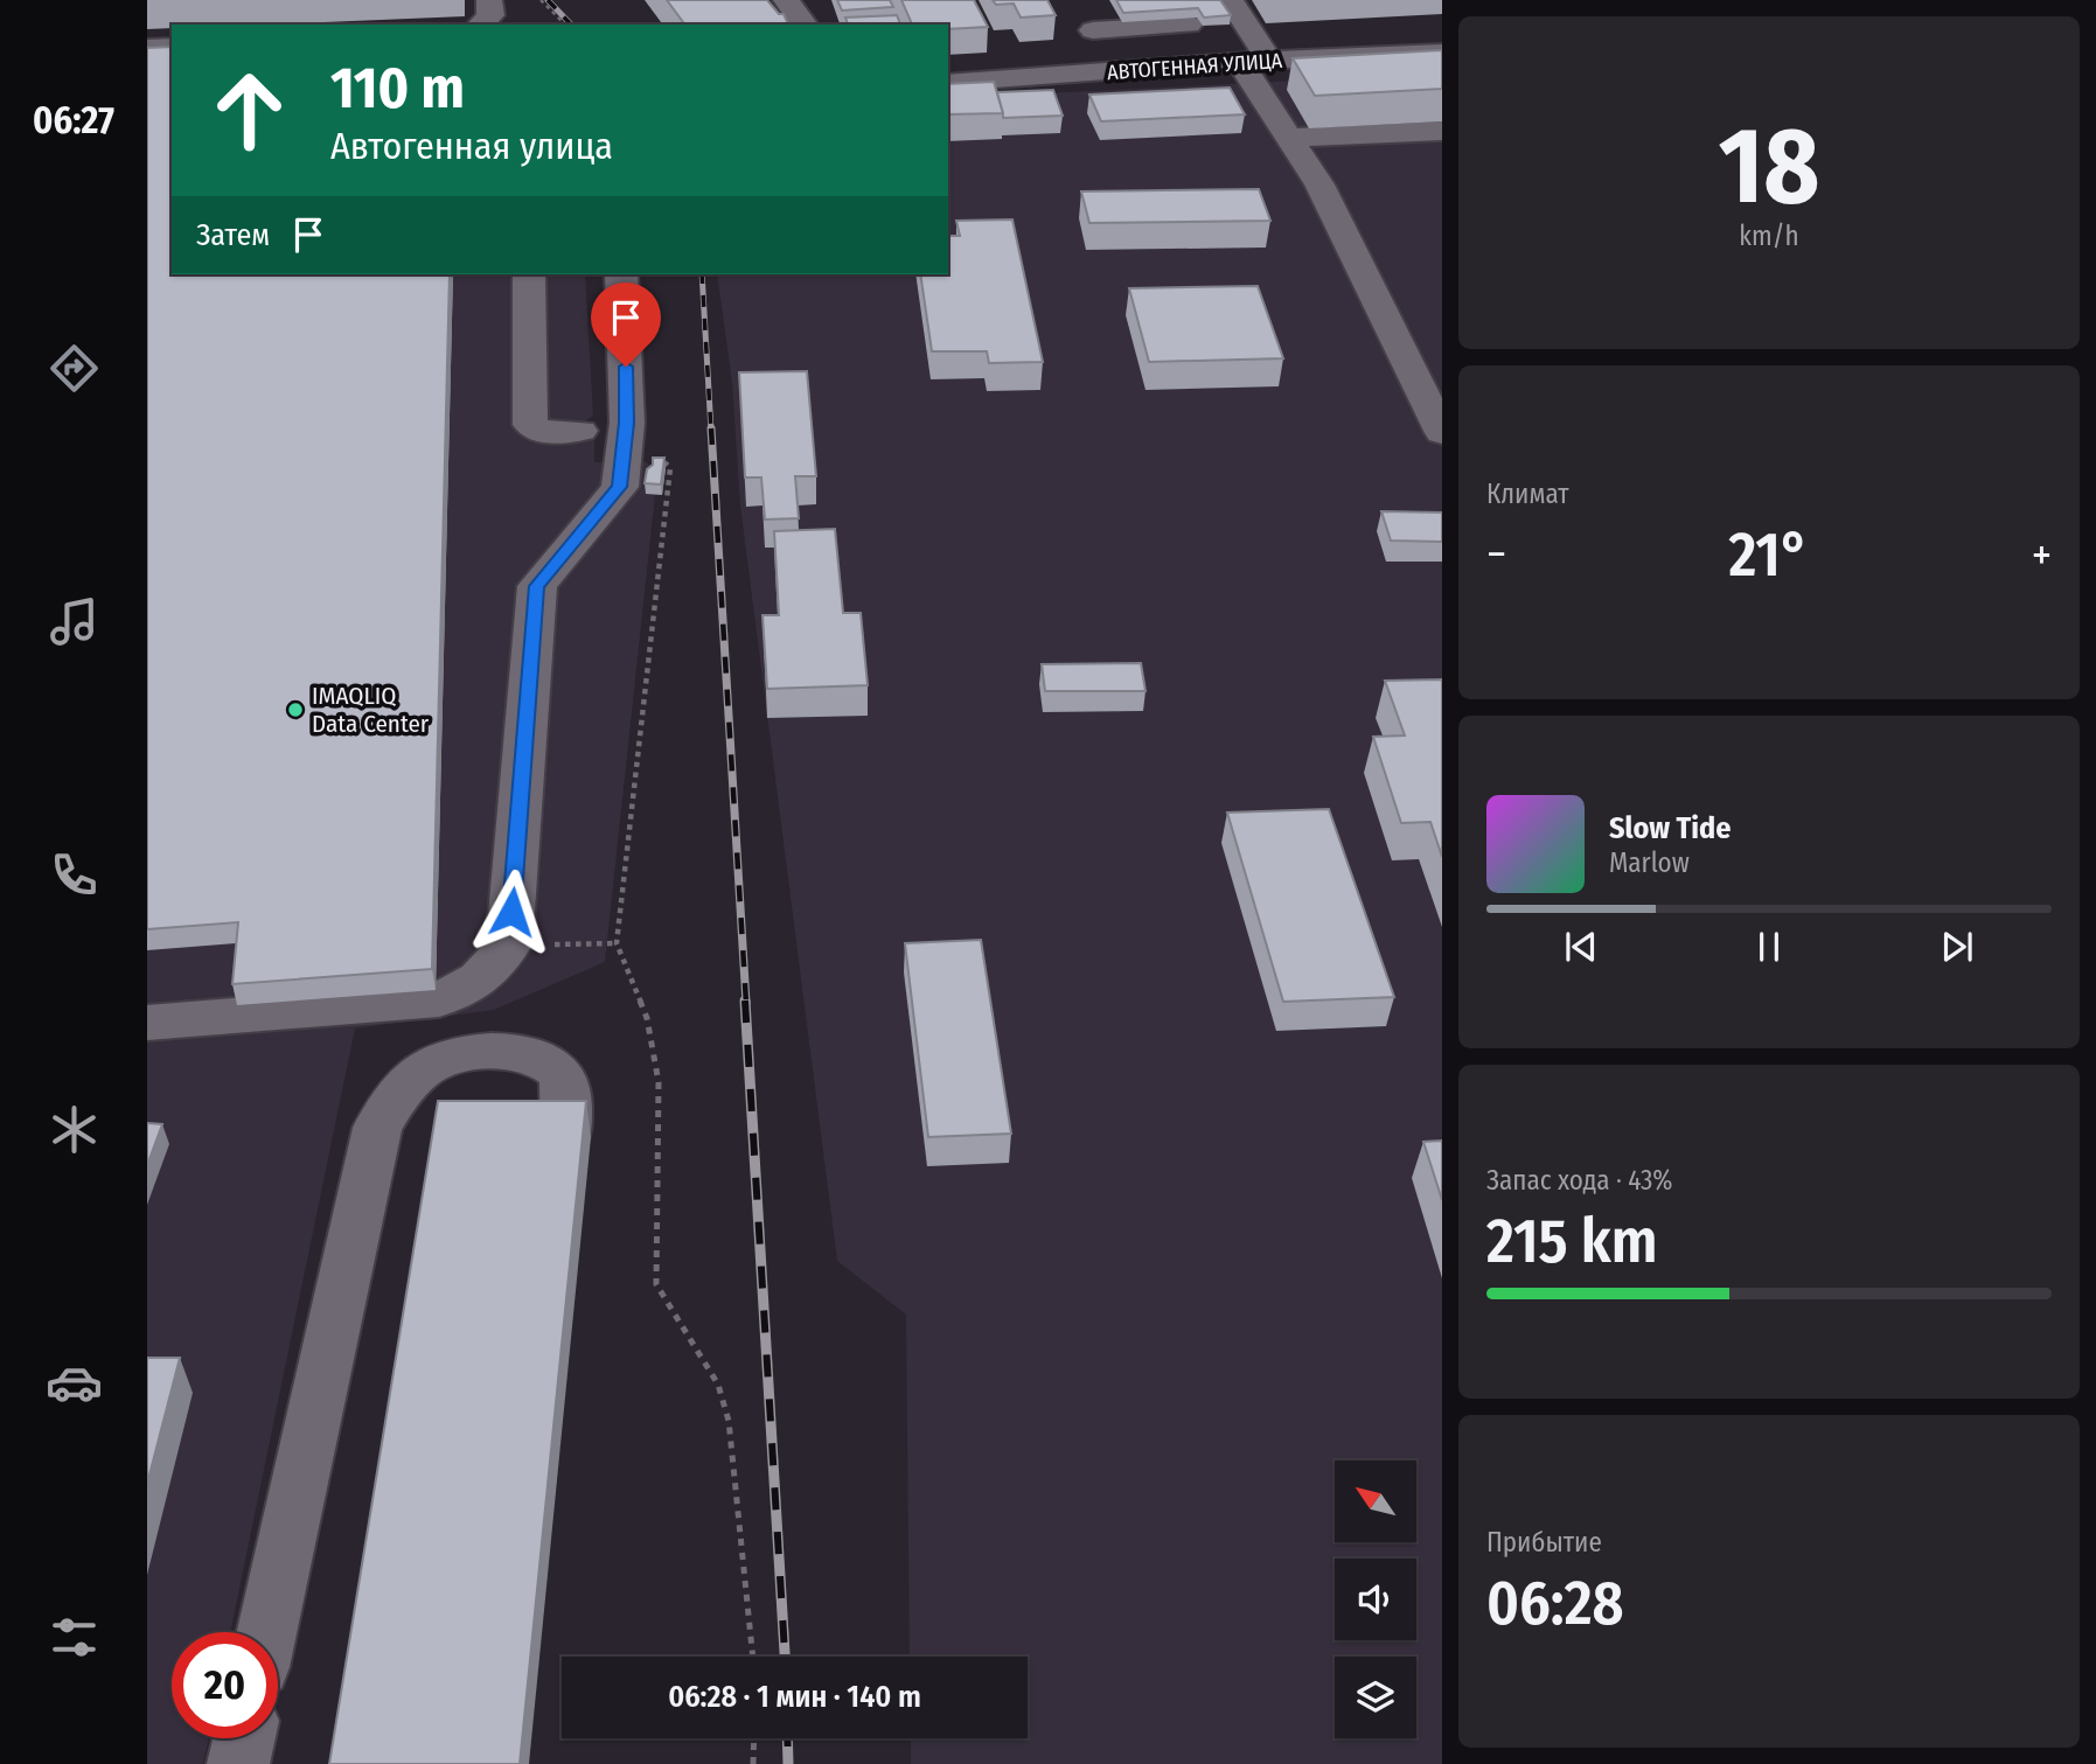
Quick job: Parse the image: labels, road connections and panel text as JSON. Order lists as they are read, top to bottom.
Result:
{
  "streets": {
    "street": ["АВТОГЕННАЯ УЛИЦА"]
  },
  "places": ["IMAQLIQ Data Center"],
  "north": "top left",
  "page": {
    "tabs": "06:27",
    "tile": [
      ["18", "km/h"],
      "Климат",
      ["Запас хода · 43%", "215 km"],
      ["Прибытие", "06:28"]
    ],
    "turn": ["110 m", "Автогенная улица"],
    "then": "Затем",
    "heat": ["−", "21°", "+"],
    "song": ["Slow Tide", "Marlow"],
    "limit": "20",
    "trip": "06:28 · 1 мин · 140 m"
  }
}
